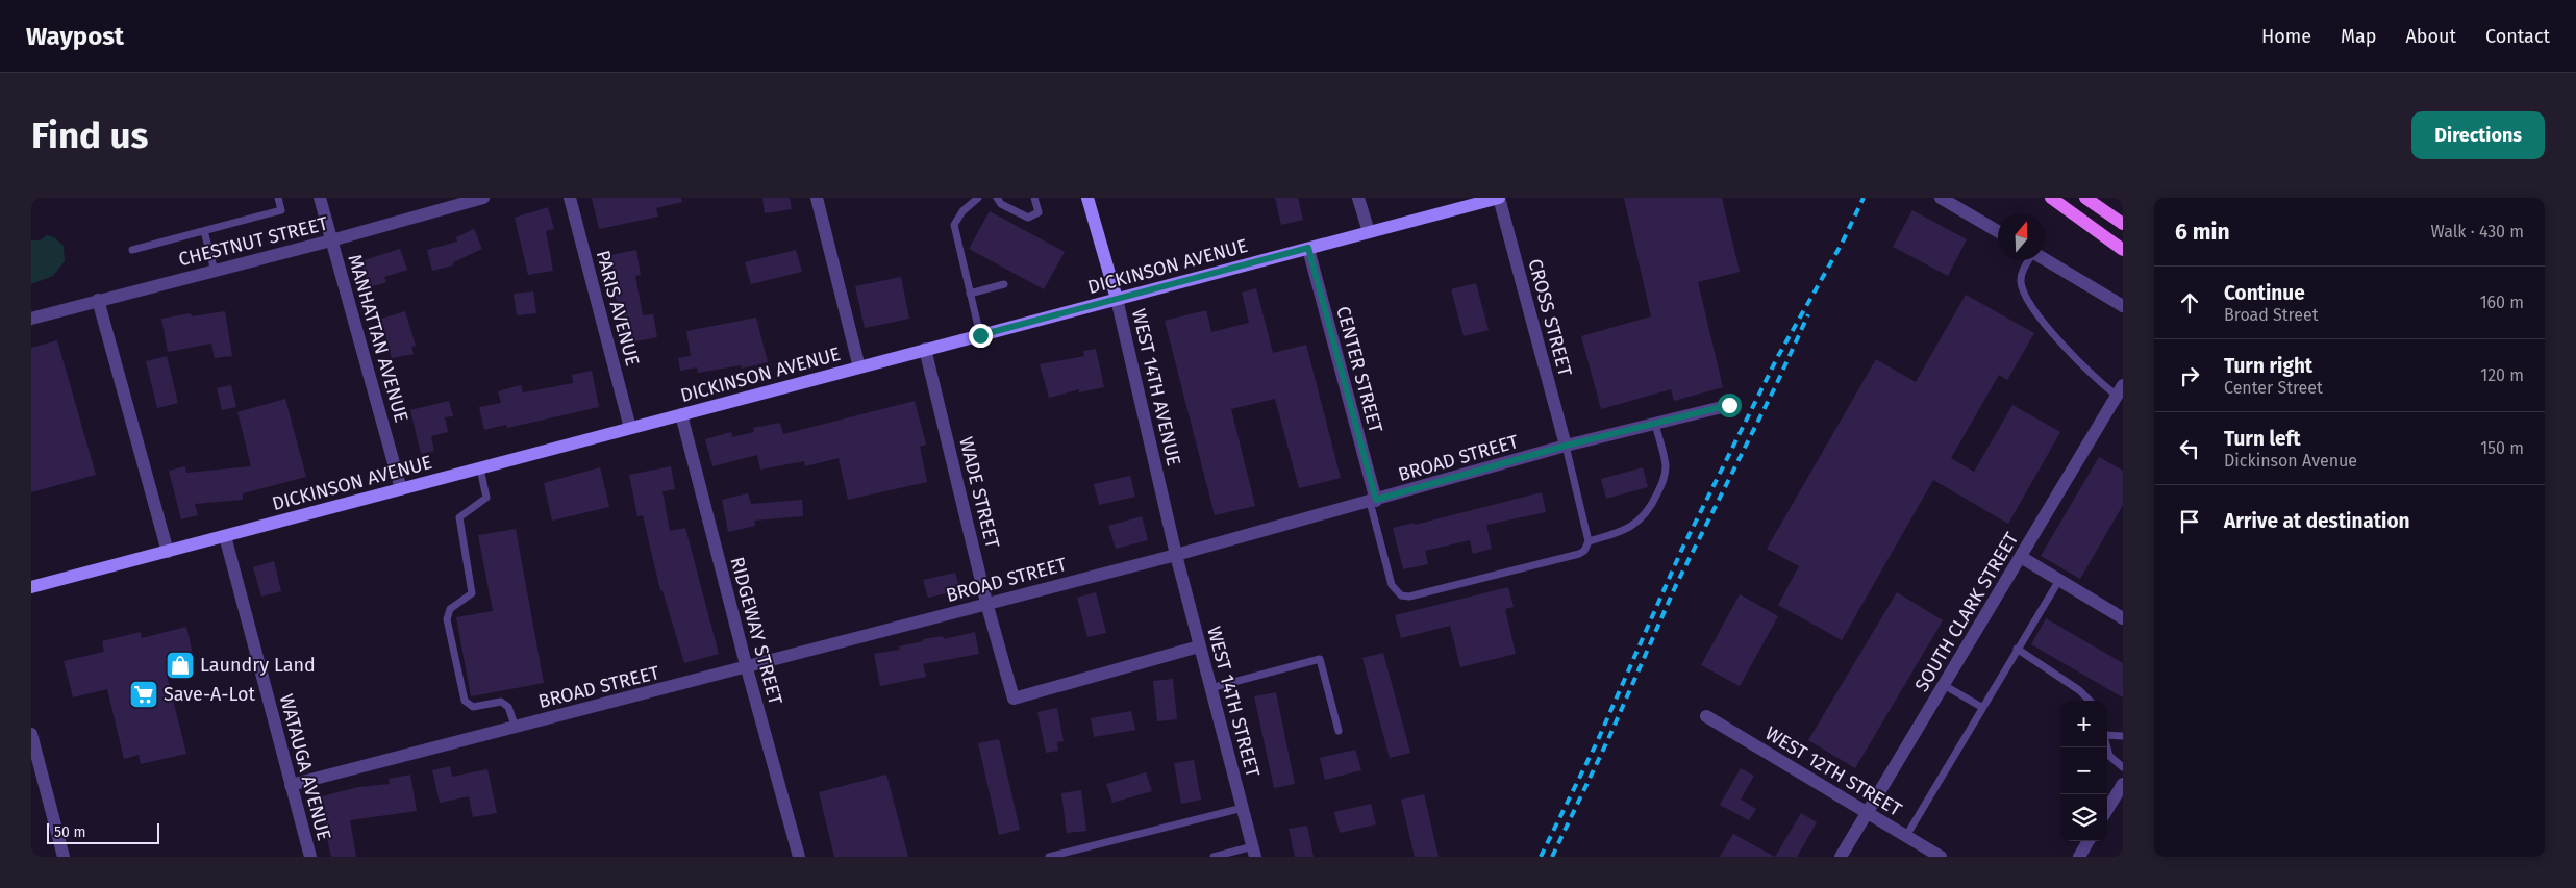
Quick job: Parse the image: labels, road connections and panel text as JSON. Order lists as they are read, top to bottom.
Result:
{
  "streets": {
    "main road": ["DICKINSON AVENUE", "WEST 14TH AVENUE"],
    "street": [
      "CHESTNUT STREET",
      "PARIS AVENUE",
      "CROSS STREET",
      "MANHATTAN AVENUE",
      "CENTER STREET",
      "BROAD STREET",
      "WADE STREET",
      "SOUTH CLARK STREET",
      "RIDGEWAY STREET",
      "WEST 14TH STREET",
      "WATAUGA AVENUE",
      "WEST 12TH STREET"
    ]
  },
  "crossings": [
    ["CHESTNUT STREET", "MANHATTAN AVENUE"],
    ["DICKINSON AVENUE", "PARIS AVENUE"],
    ["DICKINSON AVENUE", "CROSS STREET"],
    ["DICKINSON AVENUE", "MANHATTAN AVENUE"],
    ["DICKINSON AVENUE", "CENTER STREET"],
    ["DICKINSON AVENUE", "WEST 14TH AVENUE"],
    ["DICKINSON AVENUE", "WADE STREET"],
    ["DICKINSON AVENUE", "RIDGEWAY STREET"],
    ["DICKINSON AVENUE", "WATAUGA AVENUE"],
    ["CROSS STREET", "BROAD STREET"],
    ["CENTER STREET", "BROAD STREET"],
    ["WEST 14TH AVENUE", "BROAD STREET"],
    ["WEST 14TH AVENUE", "WEST 14TH STREET"],
    ["BROAD STREET", "WADE STREET"],
    ["BROAD STREET", "RIDGEWAY STREET"],
    ["BROAD STREET", "WEST 14TH STREET"],
    ["BROAD STREET", "WATAUGA AVENUE"],
    ["WADE STREET", "WEST 14TH STREET"],
    ["SOUTH CLARK STREET", "WEST 12TH STREET"]
  ],
  "places": {
    "shop": ["Laundry Land"],
    "supermarket": ["Save-A-Lot"]
  },
  "scale_bar": "50 m",
  "north": "top",
  "page": {
    "header": "Waypost",
    "nav": [
      "Home",
      "Map",
      "About",
      "Contact"
    ],
    "buttons": "Directions",
    "title": "Find us",
    "heading": ["6 min", "Walk · 430 m"],
    "list": [
      ["Continue", "Broad Street", "160 m"],
      ["Turn right", "Center Street", "120 m"],
      ["Turn left", "Dickinson Avenue", "150 m"],
      "Arrive at destination"
    ],
    "map_buttons": ["+", "−"],
    "scale": "50 m"
  }
}
